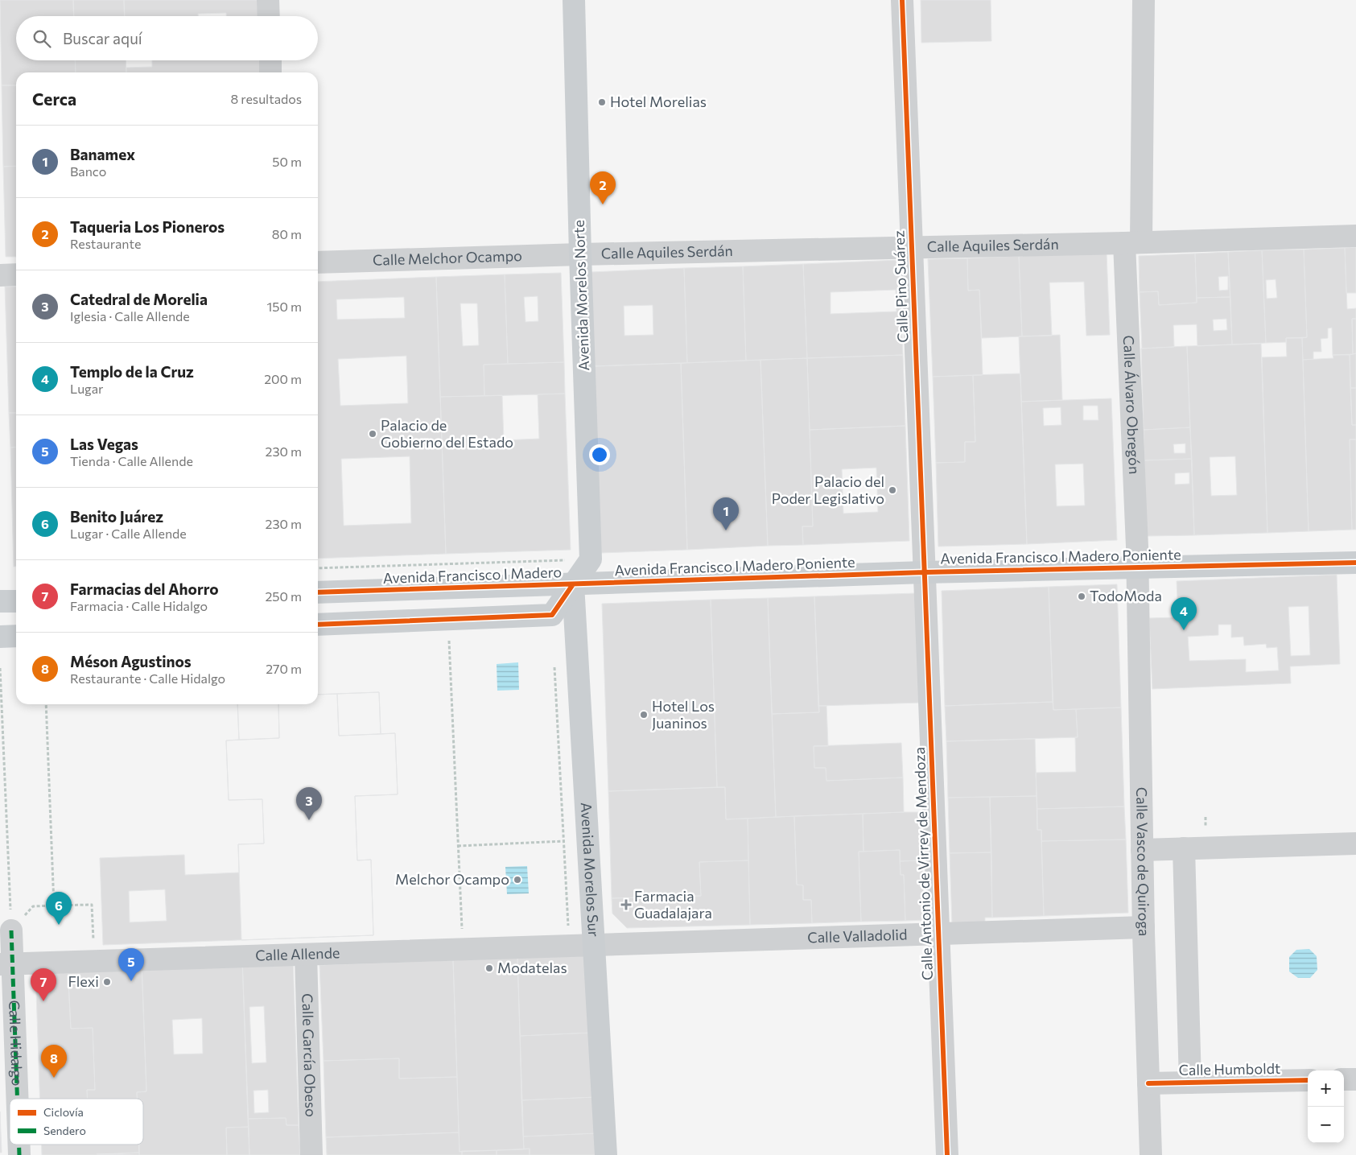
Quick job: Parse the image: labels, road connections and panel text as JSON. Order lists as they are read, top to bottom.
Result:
{
  "streets": {
    "main road": [
      "Avenida Morelos Norte",
      "Avenida Francisco I Madero Poniente",
      "Avenida Francisco I Madero",
      "Avenida Morelos Sur"
    ],
    "street": [
      "Calle Aquiles Serdán",
      "Calle Melchor Ocampo",
      "Calle Pino Suárez",
      "Calle Álvaro Obregón",
      "Calle Vasco de Quiroga",
      "Calle Antonio de Virrey de Mendoza",
      "Calle Valladolid",
      "Calle Allende",
      "Calle Hidalgo",
      "Calle García Obeso",
      "Calle Humboldt"
    ]
  },
  "crossings": [
    ["Calle Aquiles Serdán", "Calle Melchor Ocampo"],
    ["Calle Aquiles Serdán", "Calle Pino Suárez"],
    ["Calle Aquiles Serdán", "Avenida Morelos Norte"],
    ["Calle Aquiles Serdán", "Calle Álvaro Obregón"],
    ["Calle Melchor Ocampo", "Avenida Morelos Norte"],
    ["Calle Pino Suárez", "Avenida Francisco I Madero Poniente"],
    ["Calle Pino Suárez", "Calle Antonio de Virrey de Mendoza"],
    ["Calle Álvaro Obregón", "Avenida Francisco I Madero Poniente"],
    ["Calle Álvaro Obregón", "Calle Vasco de Quiroga"],
    ["Avenida Francisco I Madero Poniente", "Avenida Francisco I Madero"],
    ["Avenida Francisco I Madero Poniente", "Calle Vasco de Quiroga"],
    ["Avenida Francisco I Madero Poniente", "Calle Antonio de Virrey de Mendoza"],
    ["Avenida Francisco I Madero Poniente", "Avenida Morelos Sur"],
    ["Avenida Francisco I Madero", "Avenida Morelos Sur"],
    ["Calle Vasco de Quiroga", "Calle Valladolid"],
    ["Calle Vasco de Quiroga", "Calle Humboldt"],
    ["Calle Antonio de Virrey de Mendoza", "Calle Valladolid"],
    ["Avenida Morelos Sur", "Calle Valladolid"],
    ["Avenida Morelos Sur", "Calle Allende"],
    ["Calle Valladolid", "Calle Allende"],
    ["Calle Allende", "Calle Hidalgo"],
    ["Calle Allende", "Calle García Obeso"]
  ],
  "places": {
    "other": [
      "Hotel Morelias",
      "Palacio de Gobierno del Estado",
      "Palacio del Poder Legislativo",
      "TodoModa",
      "Hotel Los Juaninos",
      "Melchor Ocampo",
      "Modatelas",
      "Flexi"
    ],
    "health": ["Farmacia Guadalajara"]
  },
  "legend": ["Ciclovía", "Sendero"],
  "page": {
    "search": "Buscar aquí",
    "heading": ["Cerca", "8 resultados"],
    "list": [
      {
        "mark": "1",
        "name": "Banamex",
        "note": "Banco",
        "value": "50 m"
      },
      {
        "mark": "2",
        "name": "Taqueria Los Pioneros",
        "note": "Restaurante",
        "value": "80 m"
      },
      {
        "mark": "3",
        "name": "Catedral de Morelia",
        "note": "Iglesia · Calle Allende",
        "value": "150 m"
      },
      {
        "mark": "4",
        "name": "Templo de la Cruz",
        "note": "Lugar",
        "value": "200 m"
      },
      {
        "mark": "5",
        "name": "Las Vegas",
        "note": "Tienda · Calle Allende",
        "value": "230 m"
      },
      {
        "mark": "6",
        "name": "Benito Juárez",
        "note": "Lugar · Calle Allende",
        "value": "230 m"
      },
      {
        "mark": "7",
        "name": "Farmacias del Ahorro",
        "note": "Farmacia · Calle Hidalgo",
        "value": "250 m"
      },
      {
        "mark": "8",
        "name": "Méson Agustinos",
        "note": "Restaurante · Calle Hidalgo",
        "value": "270 m"
      }
    ],
    "pins": [
      "2",
      "1",
      "4",
      "3",
      "6",
      "5",
      "7",
      "8"
    ],
    "map_buttons": ["+", "−"]
  }
}
